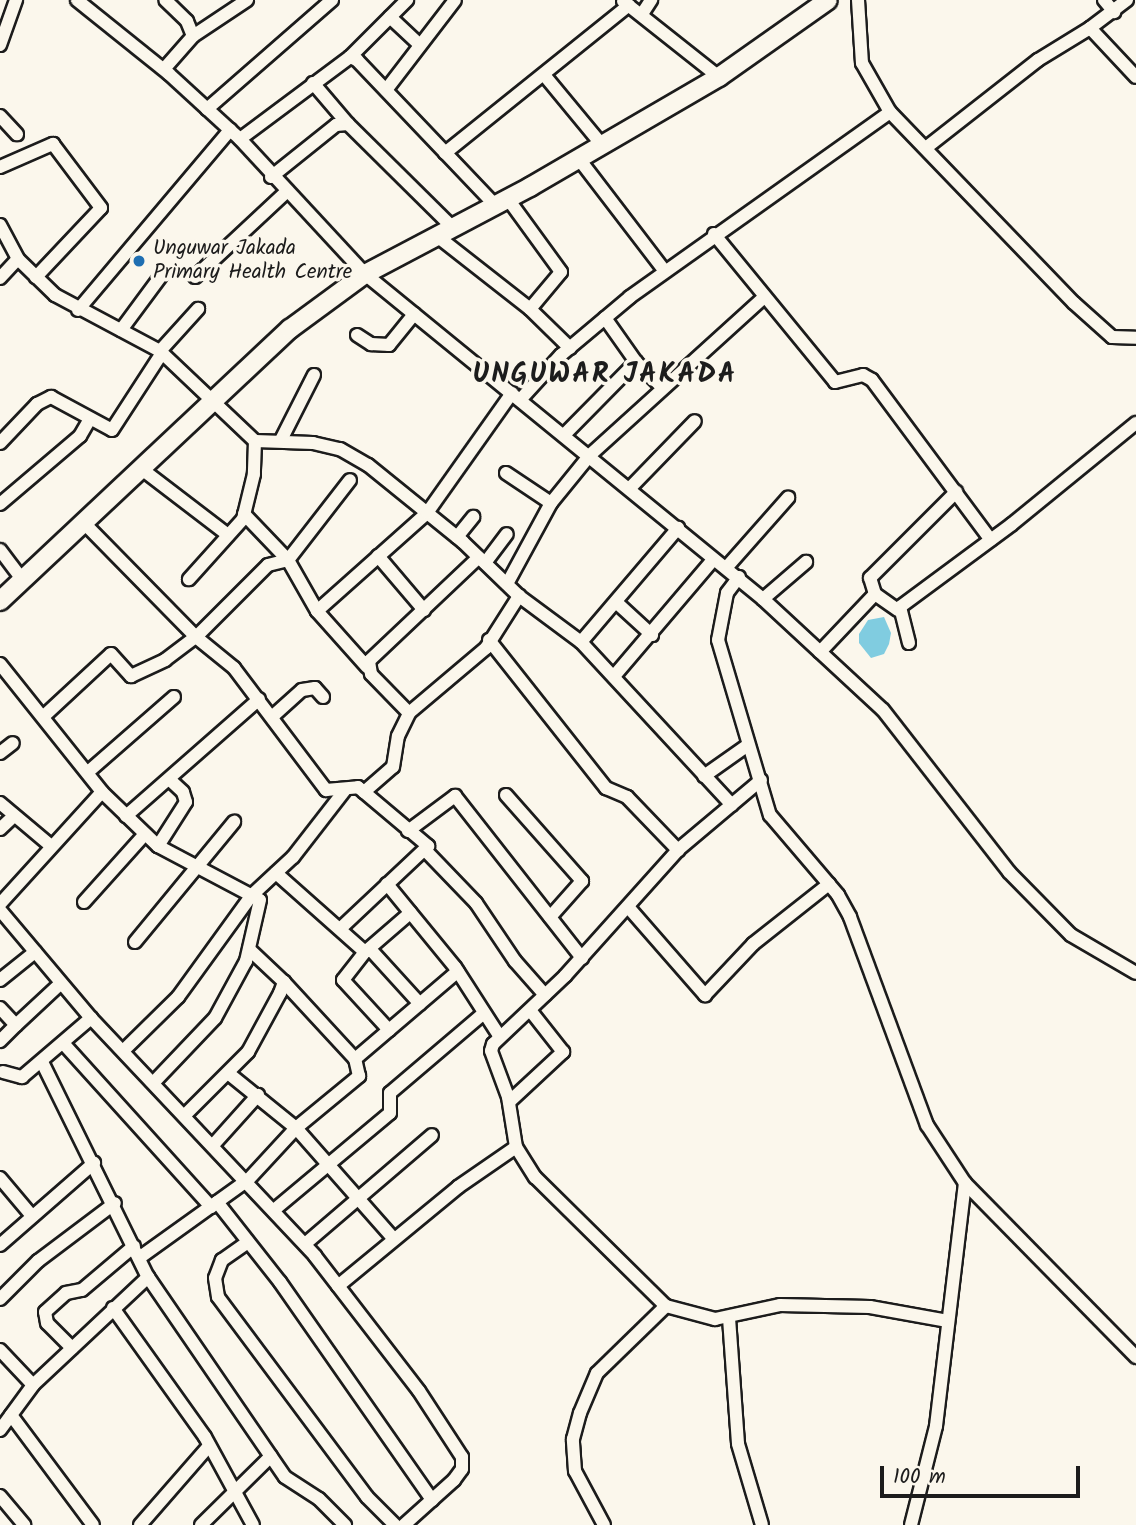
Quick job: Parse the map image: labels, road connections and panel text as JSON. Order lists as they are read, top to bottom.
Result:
{
  "districts": ["UNGUWAR JAKADA"],
  "places": ["Unguwar Jakada Primary Health Centre"],
  "scale_bar": "100 m"
}
